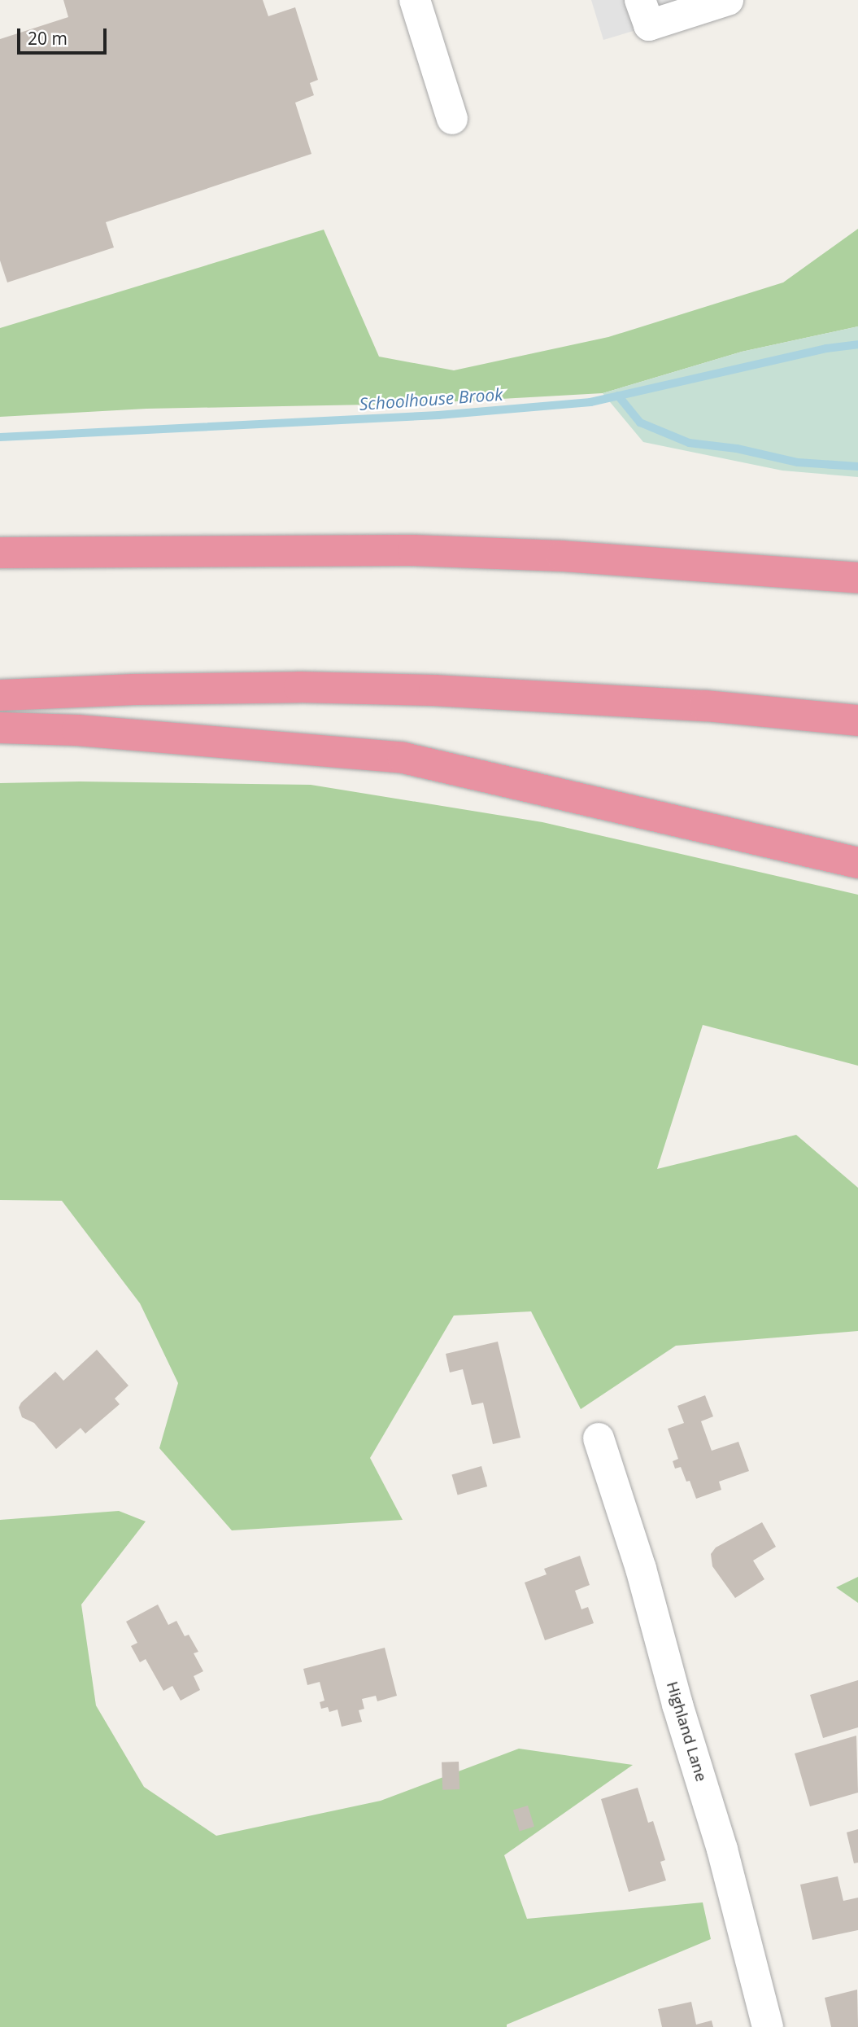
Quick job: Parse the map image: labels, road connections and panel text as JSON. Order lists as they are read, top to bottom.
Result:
{
  "streets": {
    "street": ["Highland Lane"]
  },
  "water": ["Schoolhouse Brook"],
  "scale_bar": "20 m"
}
